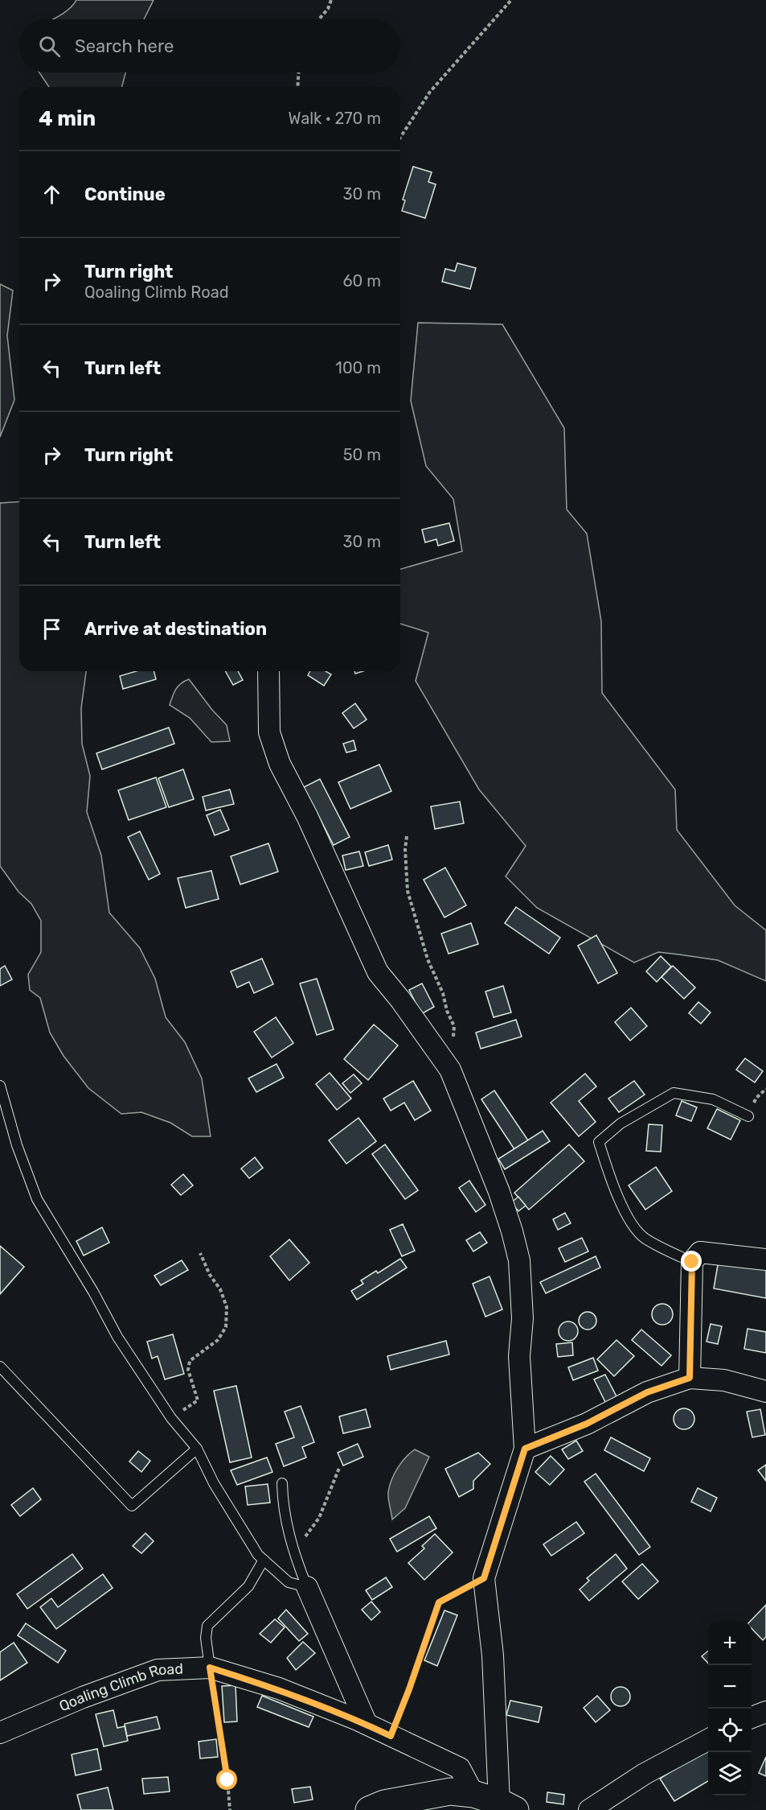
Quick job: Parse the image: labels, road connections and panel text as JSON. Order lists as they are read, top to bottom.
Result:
{
  "streets": {
    "street": ["Qoaling Climb Road"]
  },
  "page": {
    "search": "Search here",
    "heading": ["4 min", "Walk · 270 m"],
    "list": [
      ["Continue", "30 m"],
      ["Turn right", "Qoaling Climb Road", "60 m"],
      ["Turn left", "100 m"],
      ["Turn right", "50 m"],
      ["Turn left", "30 m"],
      "Arrive at destination"
    ],
    "map_buttons": ["+", "−"]
  }
}
